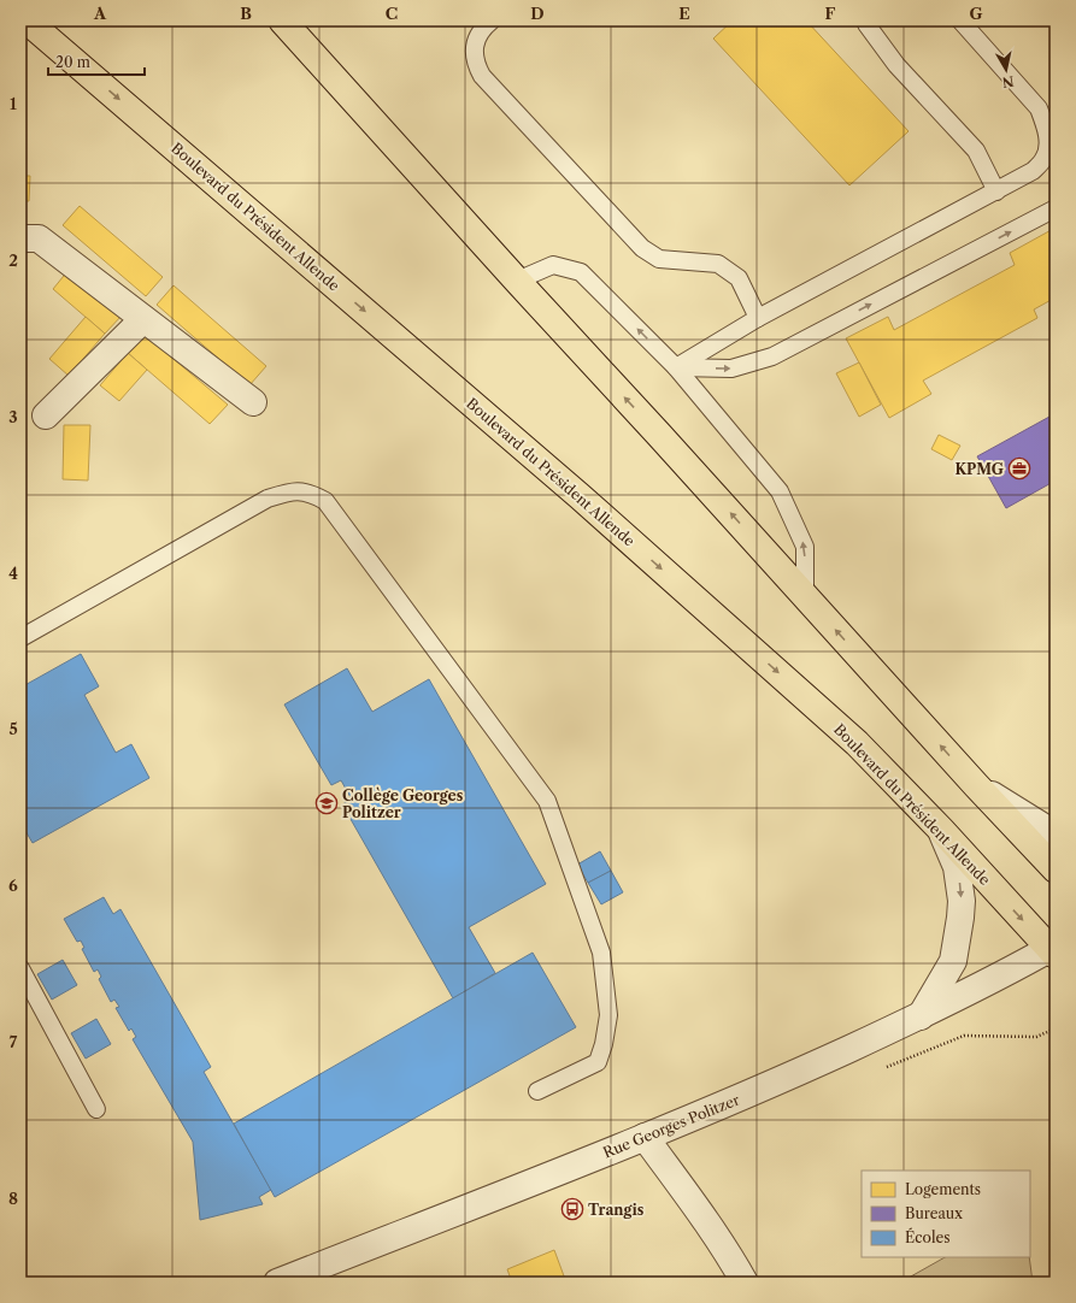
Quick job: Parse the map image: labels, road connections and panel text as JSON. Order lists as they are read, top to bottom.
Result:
{
  "streets": {
    "main road": ["Boulevard du Président Allende"],
    "street": ["Rue Georges Politzer"]
  },
  "crossings": [
    ["Boulevard du Président Allende", "Rue Georges Politzer"]
  ],
  "places": {
    "office": ["KPMG"],
    "school or university": ["Collège Georges Politzer"],
    "bus stop": ["Trangis"]
  },
  "legend": ["Logements", "Bureaux", "Écoles"],
  "scale_bar": "20 m",
  "north": "bottom",
  "grid": {
    "columns": [
      "A",
      "B",
      "C",
      "D",
      "E",
      "F",
      "G"
    ],
    "rows": [
      "1",
      "2",
      "3",
      "4",
      "5",
      "6",
      "7",
      "8"
    ]
  }
}
